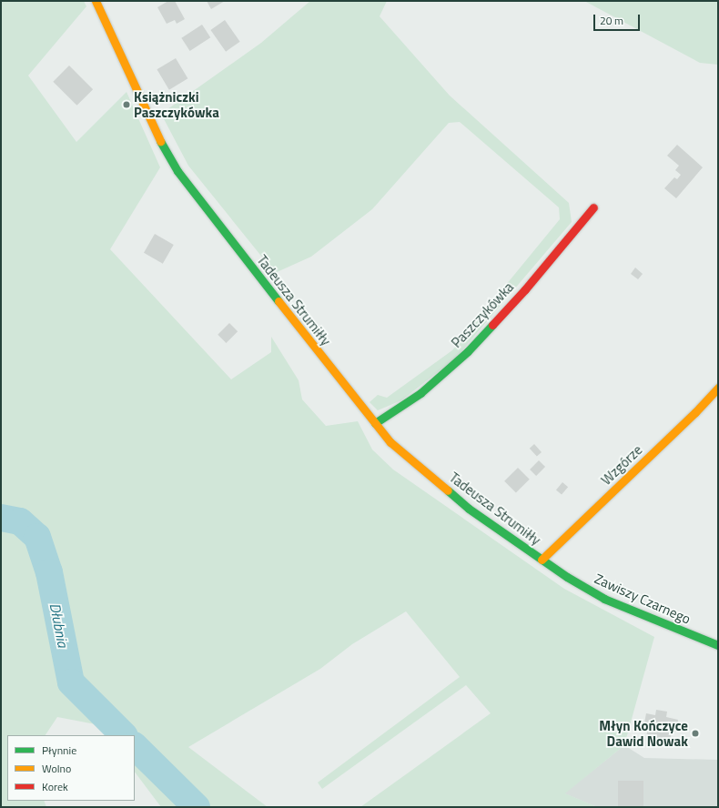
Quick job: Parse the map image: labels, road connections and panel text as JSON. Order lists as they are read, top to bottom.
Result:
{
  "streets": {
    "street": [
      "Tadeusza Strumiłły",
      "Paszczykówka",
      "Wzgórze",
      "Zawiszy Czarnego"
    ]
  },
  "crossings": [
    ["Tadeusza Strumiłły", "Paszczykówka"],
    ["Tadeusza Strumiłły", "Wzgórze"],
    ["Tadeusza Strumiłły", "Zawiszy Czarnego"],
    ["Wzgórze", "Zawiszy Czarnego"]
  ],
  "water": ["Dłubnia"],
  "places": ["Książniczki Paszczykówka", "Młyn Kończyce Dawid Nowak"],
  "legend": ["Płynnie", "Wolno", "Korek"],
  "scale_bar": "20 m"
}
